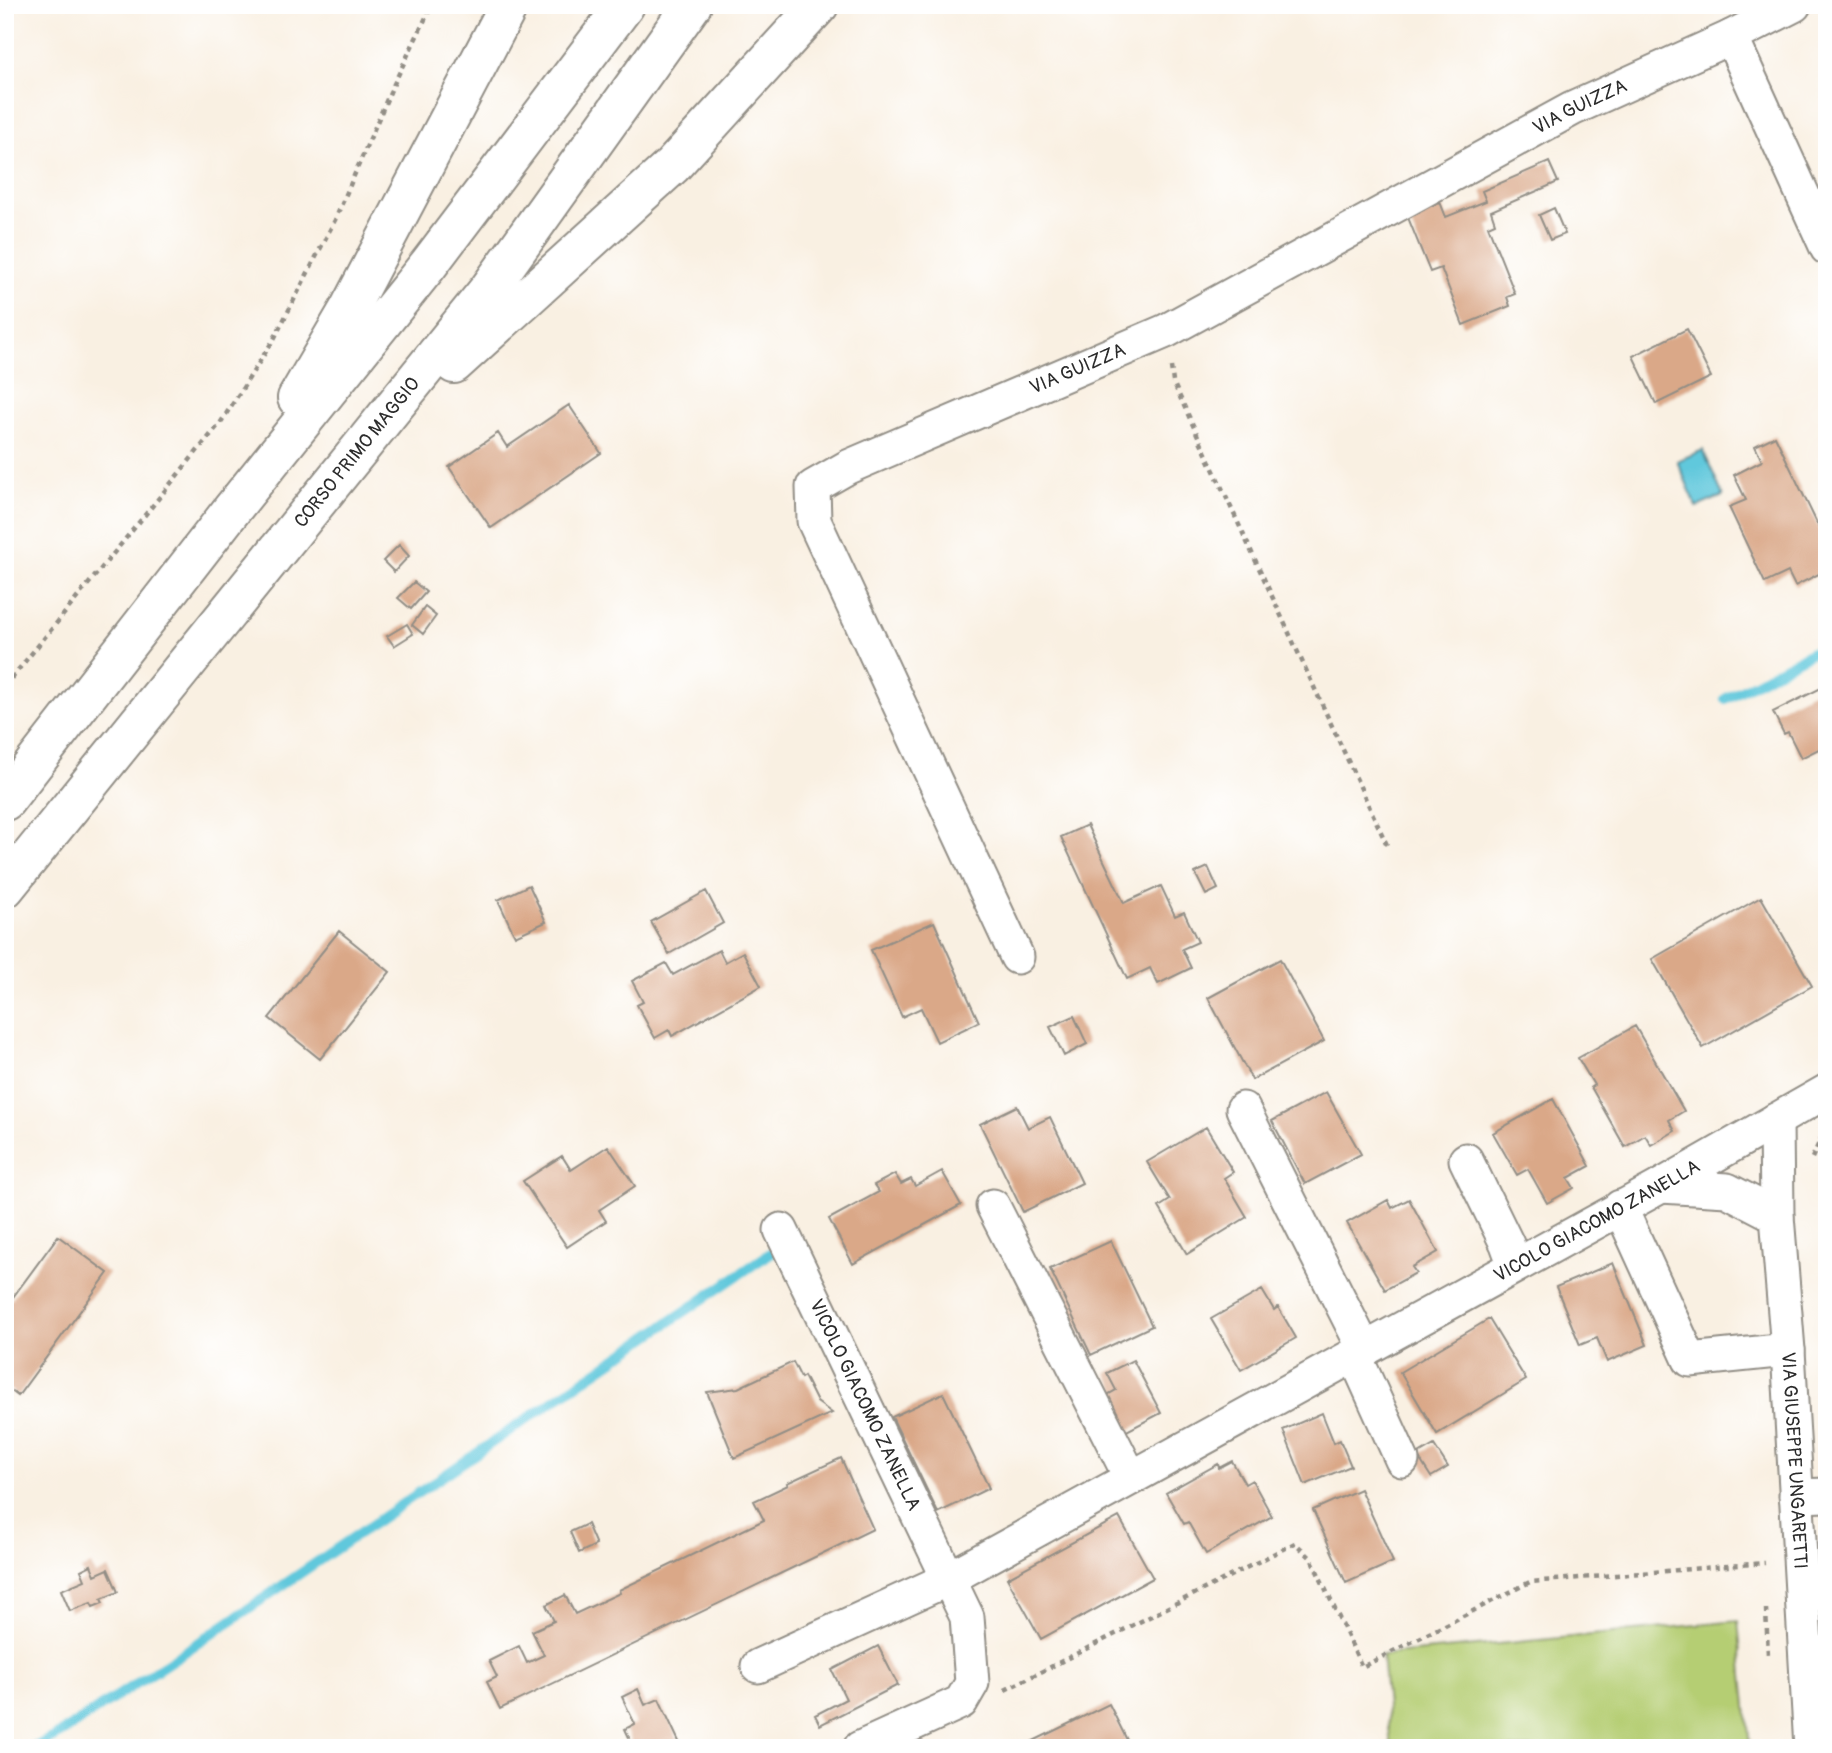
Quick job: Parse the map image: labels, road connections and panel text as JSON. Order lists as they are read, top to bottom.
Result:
{
  "streets": {
    "highway": ["CORSO PRIMO MAGGIO"],
    "street": ["VIA GUIZZA", "VICOLO GIACOMO ZANELLA", "VIA GIUSEPPE UNGARETTI"]
  },
  "crossings": [
    ["VICOLO GIACOMO ZANELLA", "VIA GIUSEPPE UNGARETTI"]
  ]
}
